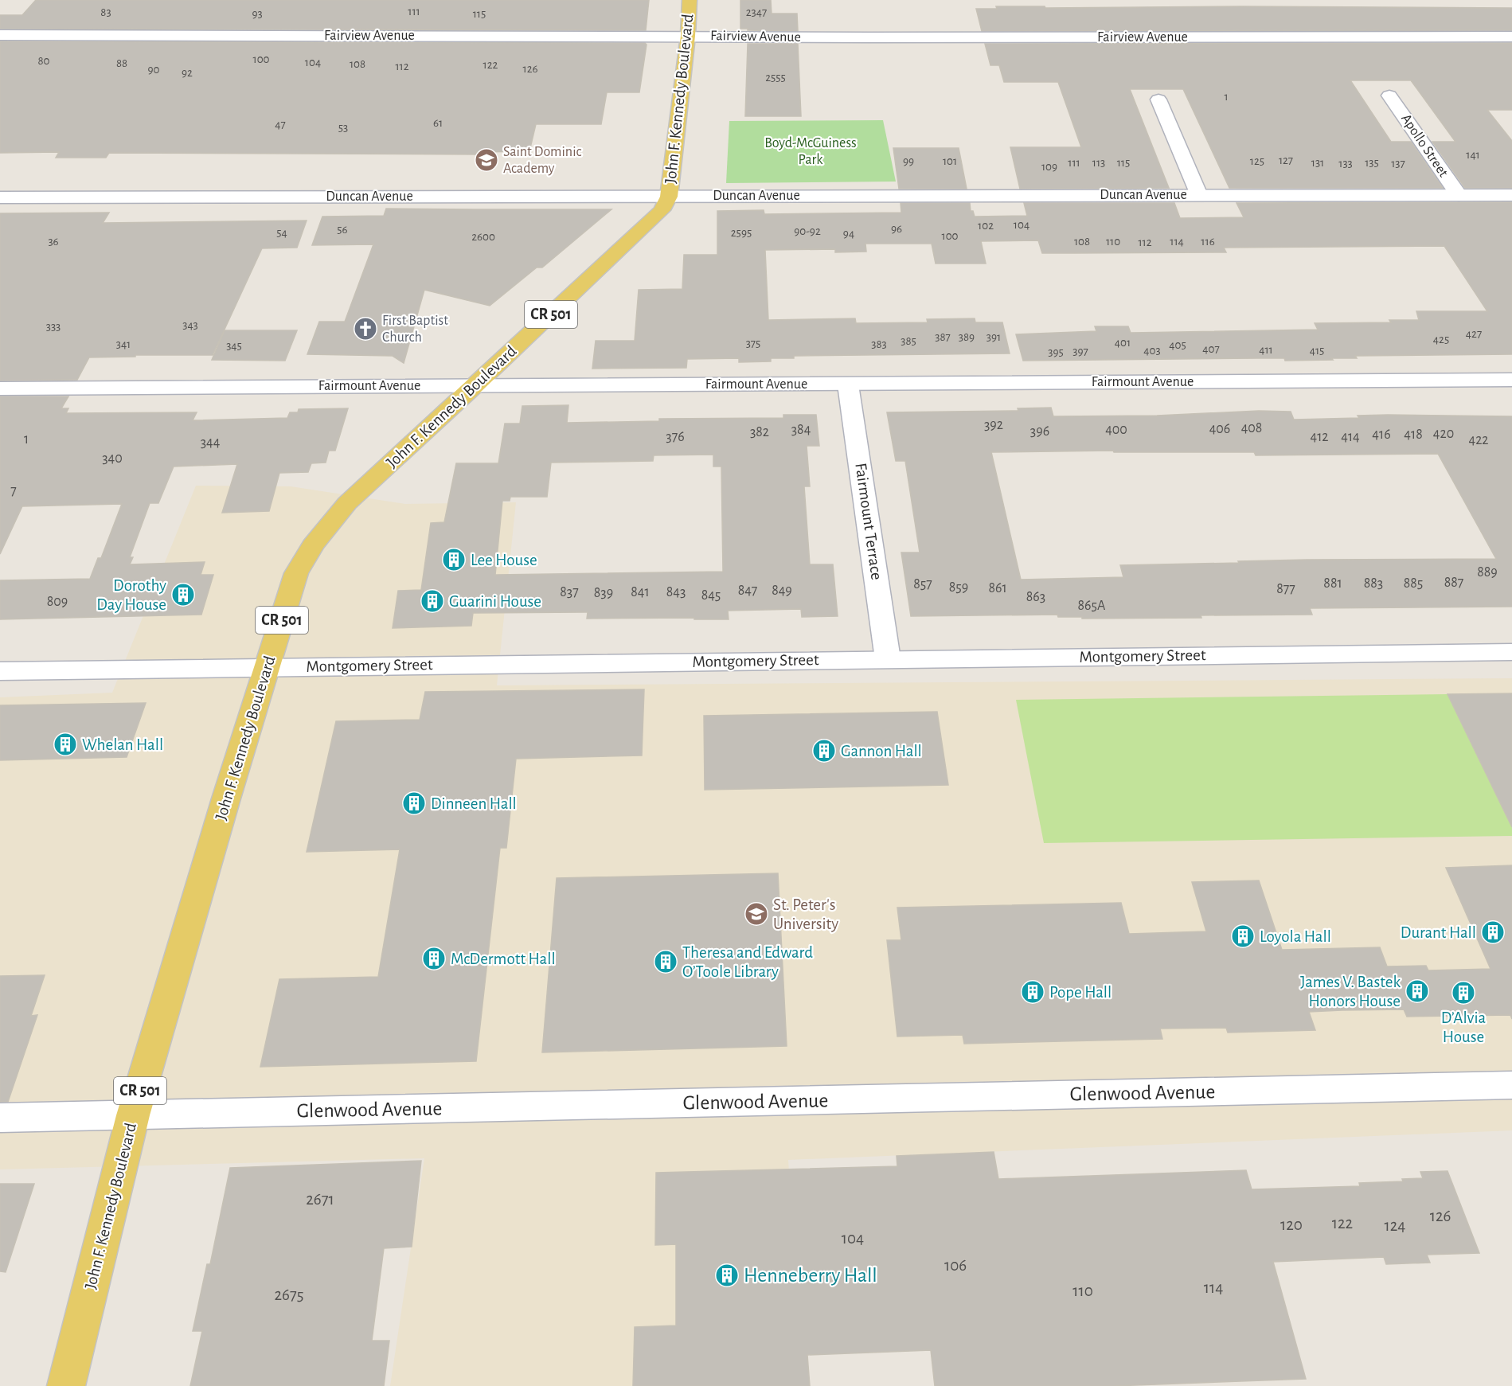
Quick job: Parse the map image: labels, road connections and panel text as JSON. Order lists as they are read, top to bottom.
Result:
{
  "streets": {
    "main road": ["John F. Kennedy Boulevard", "CR 501"],
    "street": [
      "Fairview Avenue",
      "Apollo Street",
      "Duncan Avenue",
      "Fairmount Avenue",
      "Fairmount Terrace",
      "Montgomery Street",
      "Glenwood Avenue"
    ]
  },
  "crossings": [
    ["Fairview Avenue", "John F. Kennedy Boulevard"],
    ["John F. Kennedy Boulevard", "Duncan Avenue"],
    ["John F. Kennedy Boulevard", "Fairmount Avenue"],
    ["John F. Kennedy Boulevard", "Montgomery Street"],
    ["John F. Kennedy Boulevard", "Glenwood Avenue"],
    ["Apollo Street", "Duncan Avenue"],
    ["Fairmount Avenue", "Fairmount Terrace"],
    ["Fairmount Terrace", "Montgomery Street"]
  ],
  "parks": ["Boyd-McGuiness Park"],
  "places": {
    "school or university": ["Saint Dominic Academy", "St. Peter's University"],
    "church": ["First Baptist Church"],
    "building": [
      "Lee House",
      "Dorothy Day House",
      "Guarini House",
      "Whelan Hall",
      "Gannon Hall",
      "Dinneen Hall",
      "Durant Hall",
      "Loyola Hall",
      "McDermott Hall",
      "Theresa and Edward O’Toole Library",
      "James V. Bastek Honors House",
      "Pope Hall",
      "D’Alvia House",
      "Henneberry Hall"
    ]
  },
  "house_numbers": [
    "111",
    "83",
    "2347",
    "93",
    "115",
    "100",
    "80",
    "104",
    "88",
    "108",
    "122",
    "112",
    "126",
    "90",
    "92",
    "2555",
    "1",
    "61",
    "47",
    "53",
    "141",
    "127",
    "99",
    "101",
    "125",
    "111",
    "113",
    "115",
    "131",
    "135",
    "133",
    "137",
    "109",
    "104",
    "102",
    "96",
    "56",
    "90-92",
    "54",
    "2595",
    "94",
    "100",
    "2600",
    "36",
    "108",
    "110",
    "114",
    "116",
    "112",
    "343",
    "333",
    "427",
    "387",
    "389",
    "391",
    "425",
    "385",
    "401",
    "375",
    "341",
    "383",
    "405",
    "345",
    "407",
    "411",
    "403",
    "415",
    "397",
    "395",
    "392",
    "408",
    "406",
    "384",
    "400",
    "396",
    "382",
    "420",
    "416",
    "418",
    "376",
    "412",
    "414",
    "1",
    "422",
    "344",
    "340",
    "7",
    "889",
    "887",
    "881",
    "883",
    "885",
    "857",
    "859",
    "861",
    "877",
    "847",
    "849",
    "837",
    "841",
    "843",
    "839",
    "845",
    "863",
    "809",
    "865A",
    "2671",
    "126",
    "122",
    "120",
    "124",
    "104",
    "106",
    "114",
    "110",
    "2675"
  ]
}
